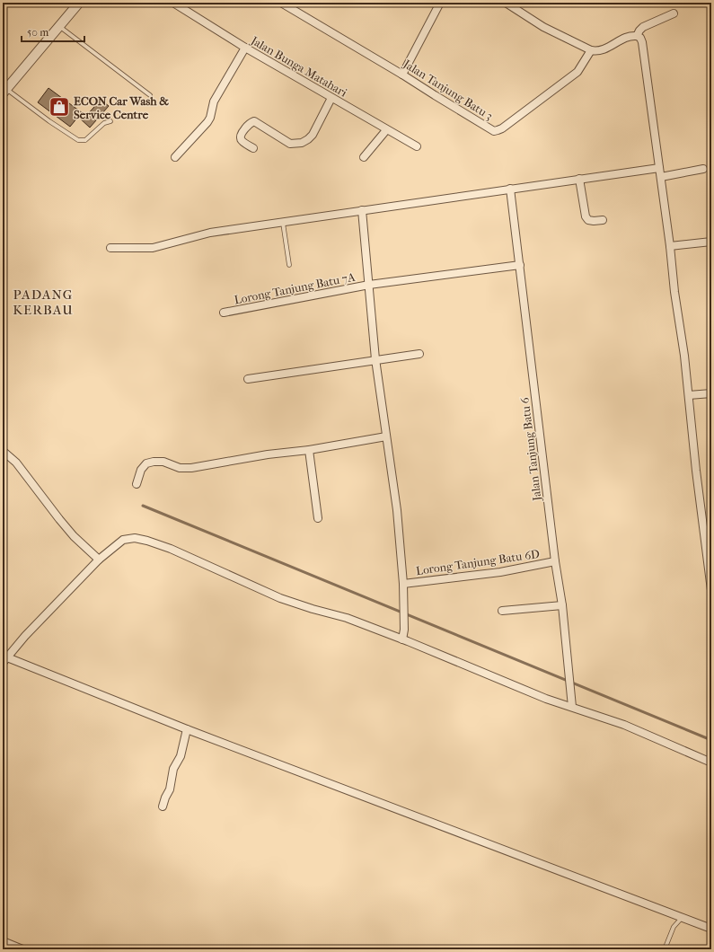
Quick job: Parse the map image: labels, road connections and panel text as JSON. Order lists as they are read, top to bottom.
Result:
{
  "streets": {
    "street": [
      "Jalan Bunga Matahari",
      "Jalan Tanjung Batu 3",
      "Lorong Tanjung Batu 7A",
      "Jalan Tanjung Batu 6",
      "Lorong Tanjung Batu 6D"
    ]
  },
  "crossings": [
    ["Lorong Tanjung Batu 7A", "Jalan Tanjung Batu 6"],
    ["Jalan Tanjung Batu 6", "Lorong Tanjung Batu 6D"]
  ],
  "districts": ["PADANG KERBAU"],
  "places": {
    "shop": ["ECON Car Wash & Service Centre"]
  },
  "scale_bar": "50 m"
}
